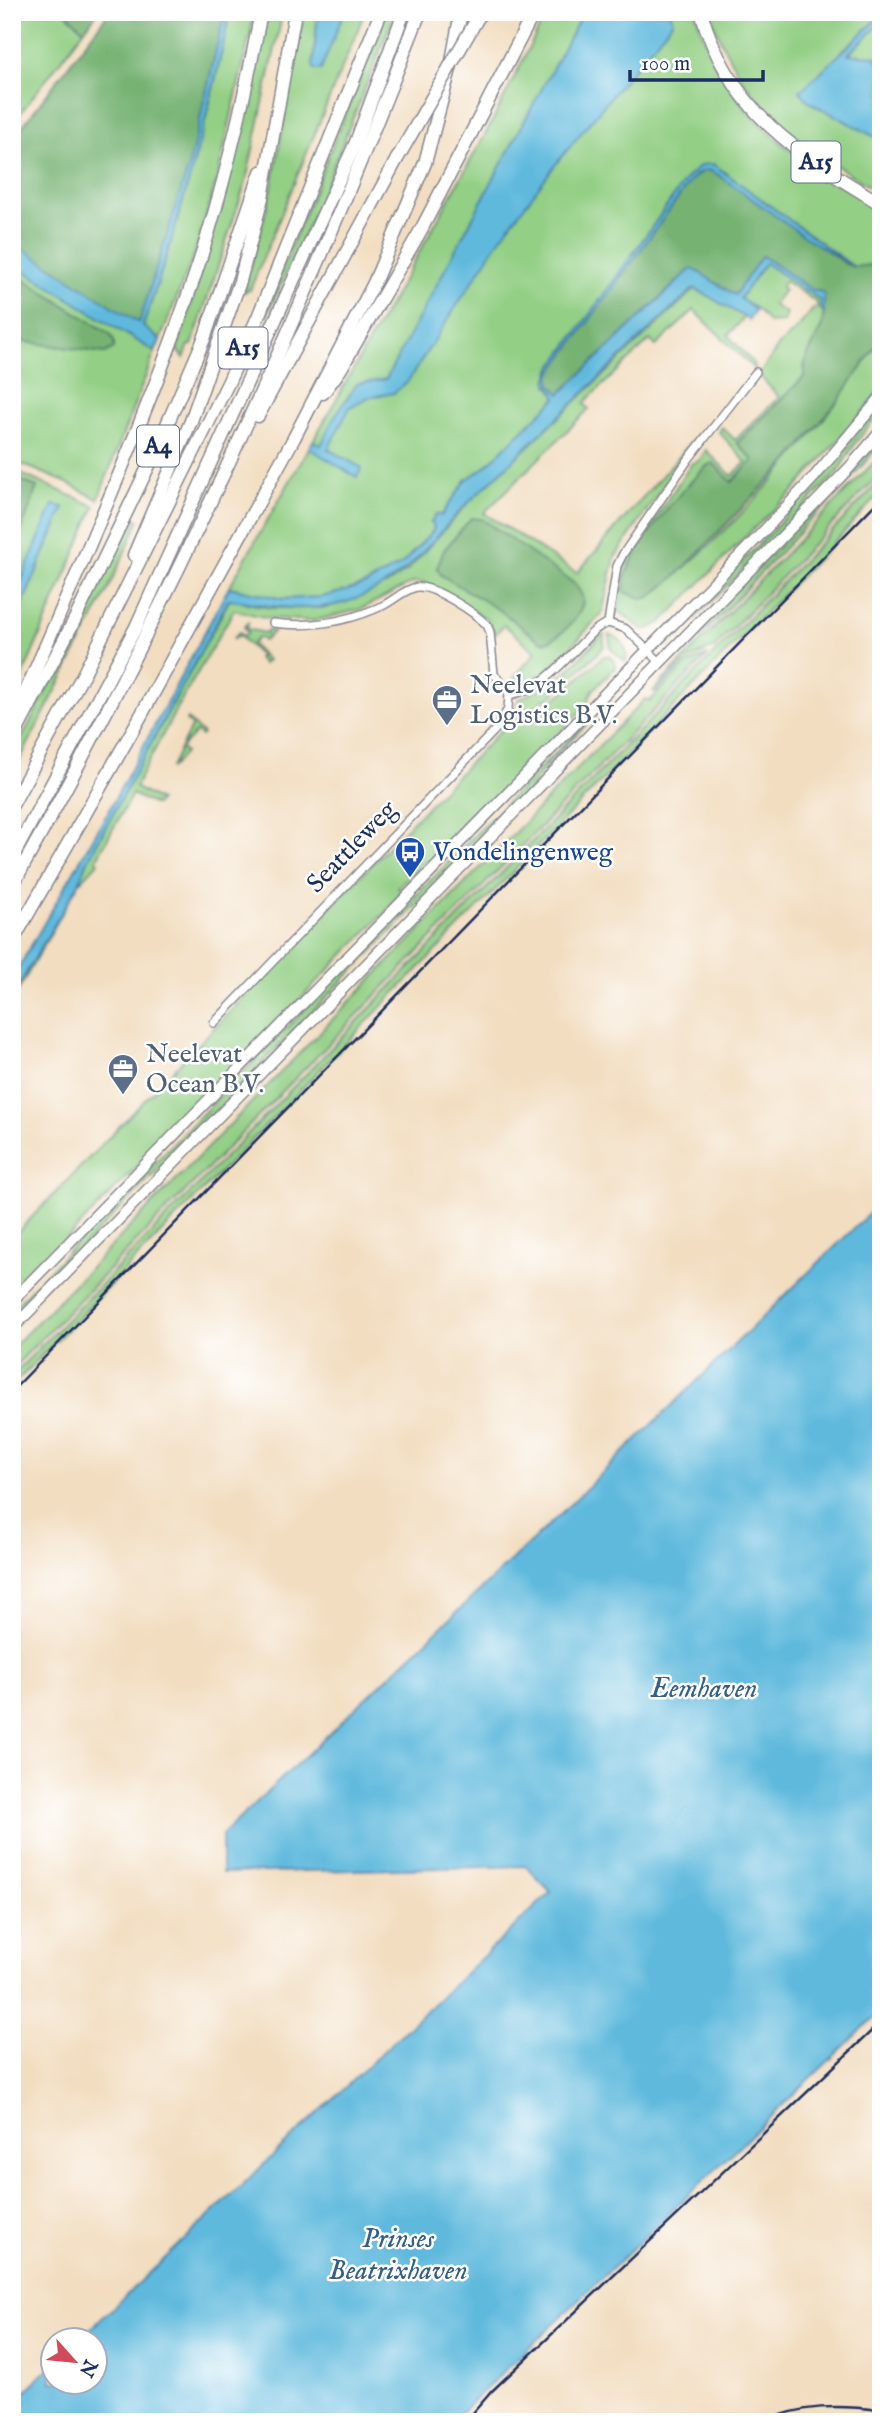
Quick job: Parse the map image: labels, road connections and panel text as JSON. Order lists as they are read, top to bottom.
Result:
{
  "streets": {
    "highway": ["A15", "A4"],
    "street": ["Seattleweg"]
  },
  "crossings": [
    ["A15", "A4"]
  ],
  "water": ["Eemhaven", "Prinses Beatrixhaven"],
  "places": {
    "office": ["Neelevat Logistics B.V.", "Neelevat Ocean B.V."],
    "bus stop": ["Vondelingenweg"]
  },
  "scale_bar": "100 m",
  "north": "bottom right"
}
